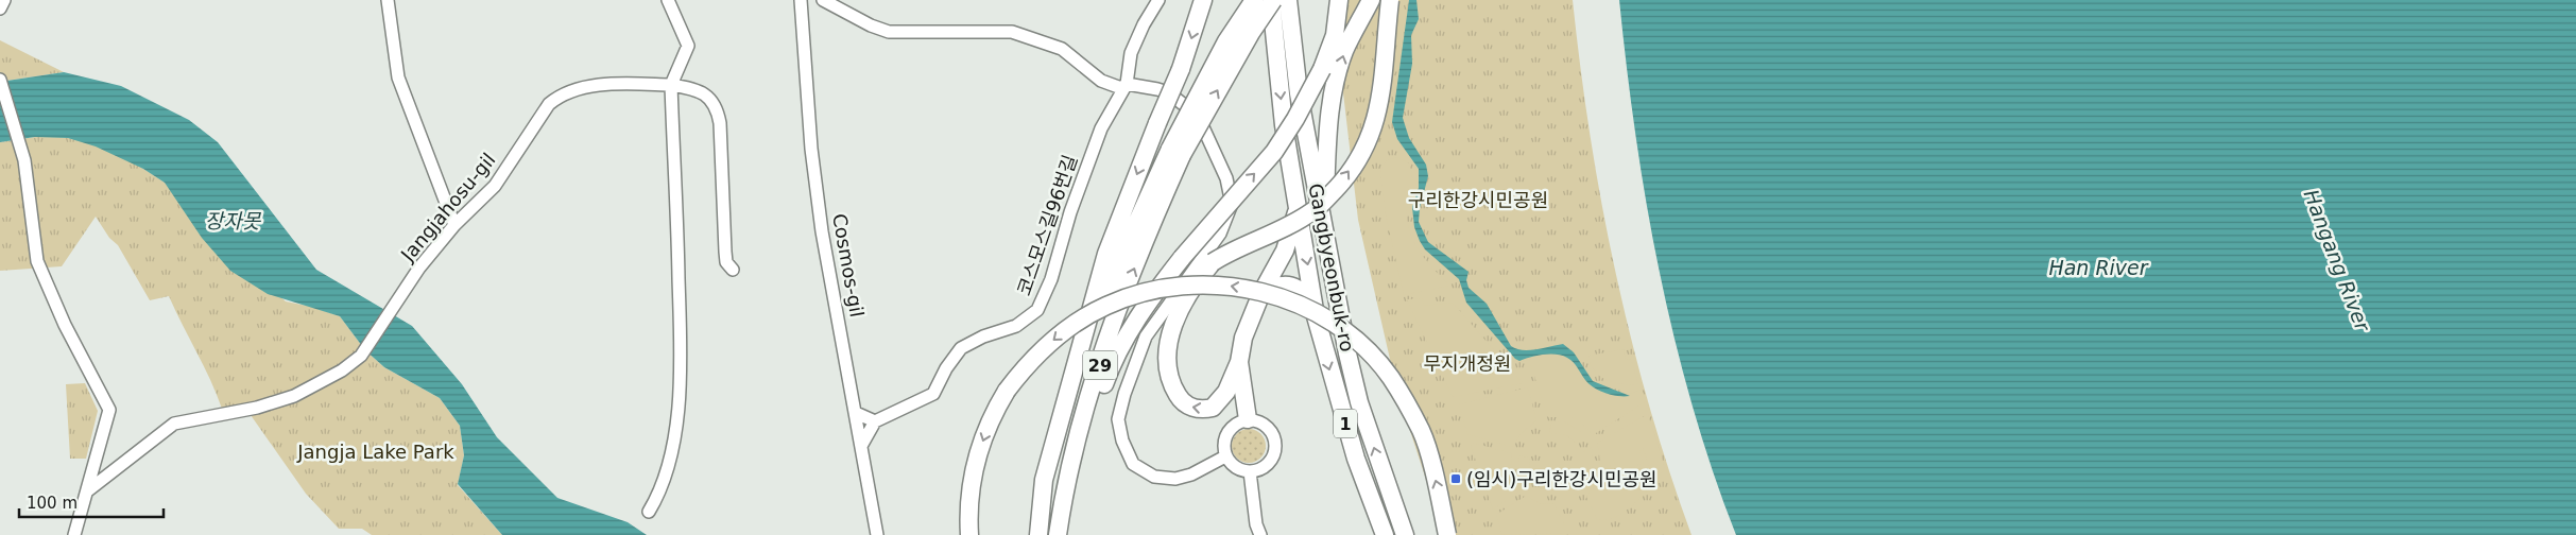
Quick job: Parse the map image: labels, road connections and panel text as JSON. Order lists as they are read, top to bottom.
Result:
{
  "streets": {
    "highway": ["Gangbyeonbuk-ro", "29", "1"],
    "street": ["Jangjahosu-gil", "코스모스길96번길", "Cosmos-gil"]
  },
  "crossings": [
    ["Gangbyeonbuk-ro", "29"]
  ],
  "water": ["장자못", "Hangang River", "Han River"],
  "parks": ["구리한강시민공원", "무지개정원", "Jangja Lake Park"],
  "places": {
    "transit": ["(임시)구리한강시민공원"]
  },
  "scale_bar": "100 m"
}
